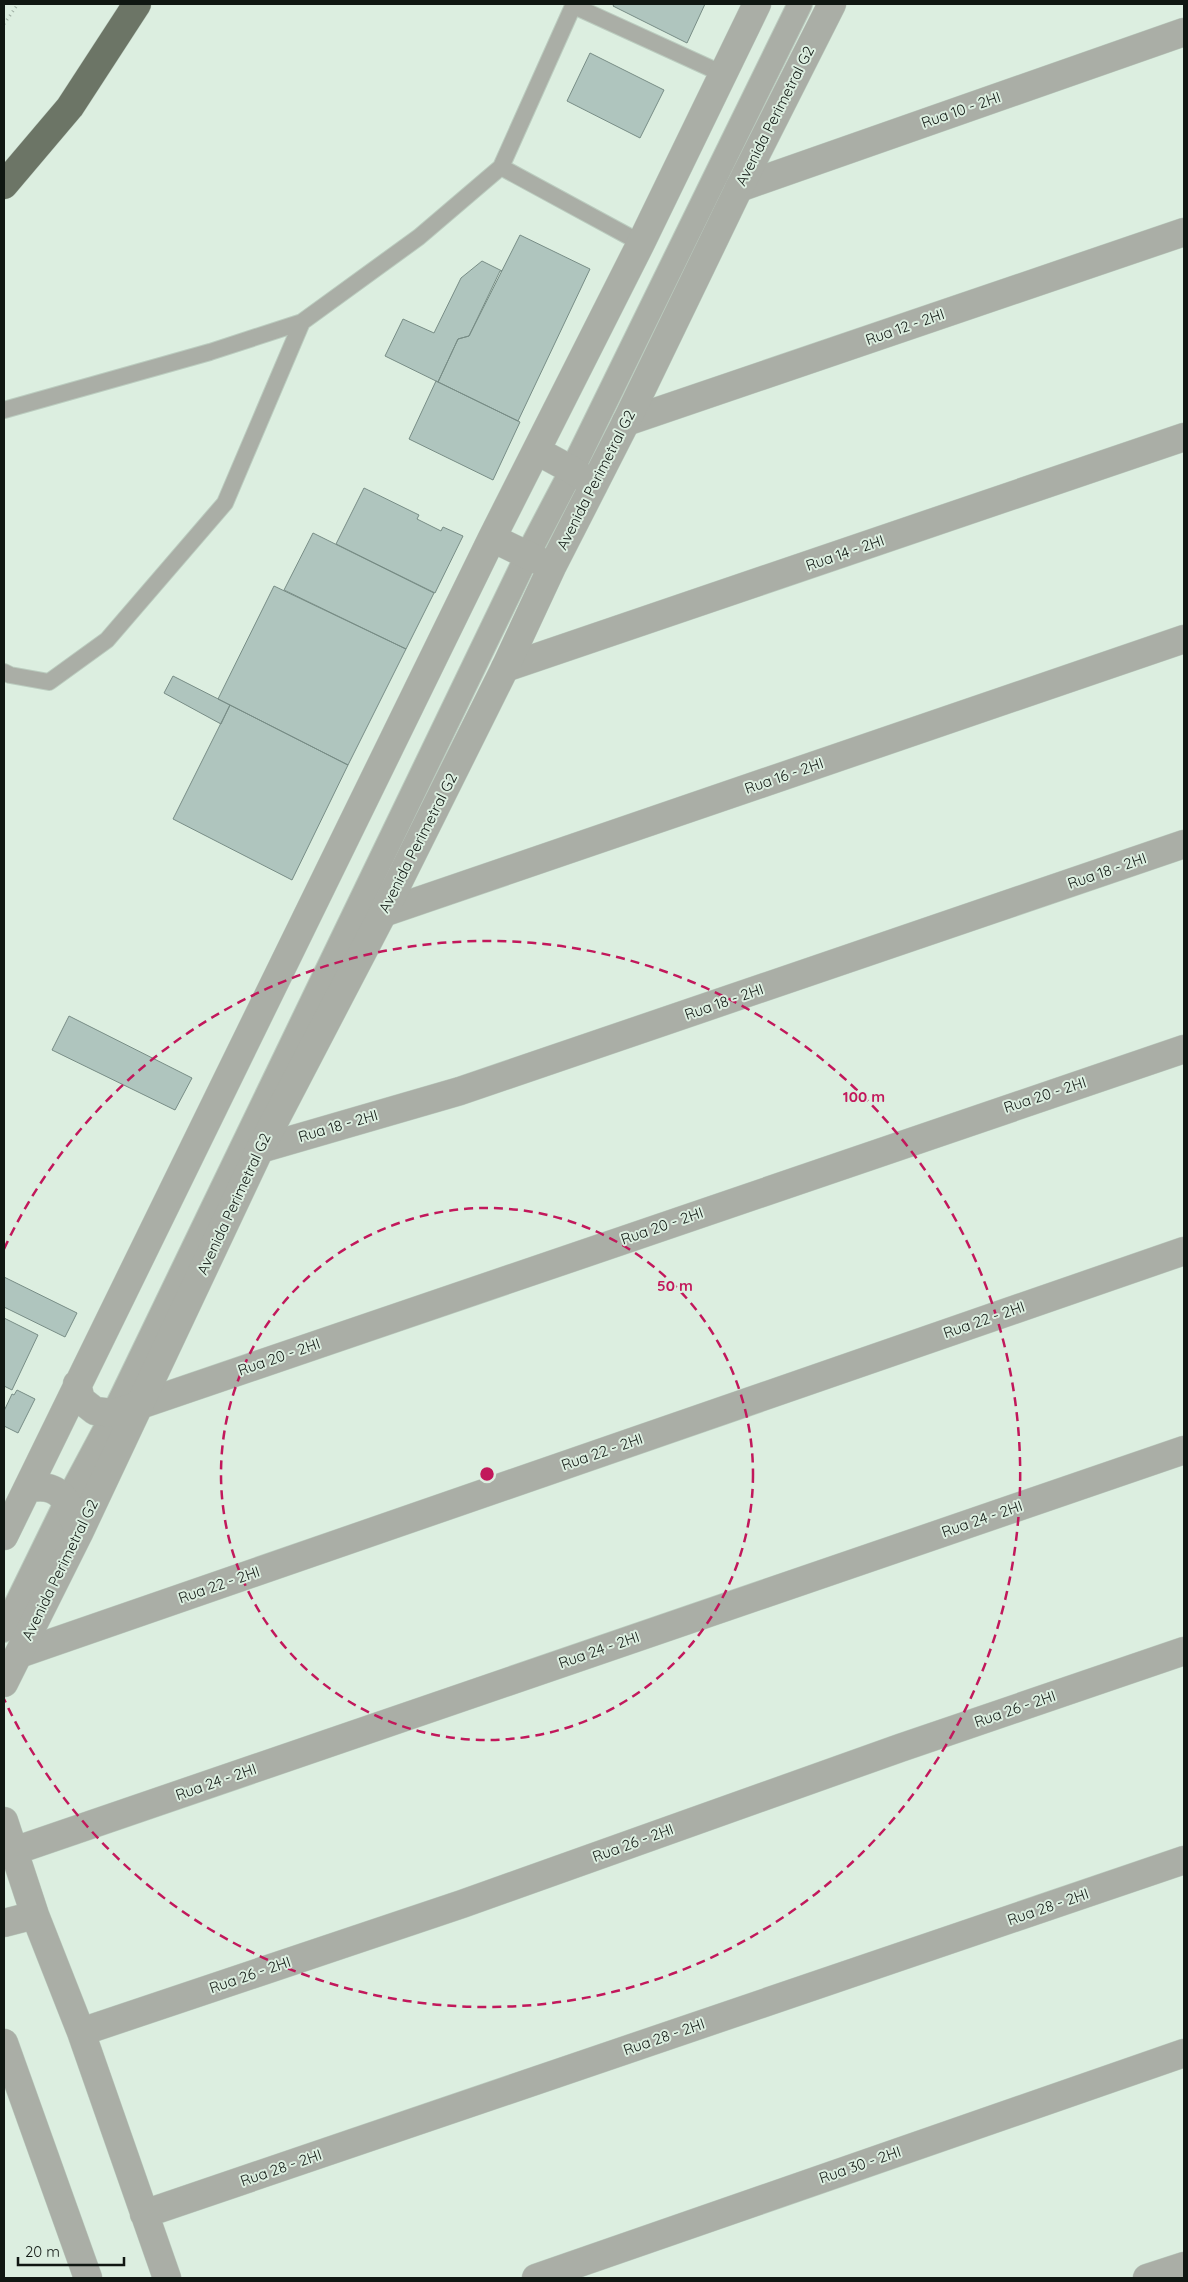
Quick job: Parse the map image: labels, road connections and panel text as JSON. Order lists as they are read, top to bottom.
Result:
{
  "streets": {
    "street": [
      "Rua 10 - 2HI",
      "Avenida Perimetral G2",
      "Rua 12 - 2HI",
      "Rua 14 - 2HI",
      "Rua 16 - 2HI",
      "Rua 18 - 2HI",
      "Rua 20 - 2HI",
      "Rua 22 - 2HI",
      "Rua 24 - 2HI",
      "Rua 26 - 2HI",
      "Rua 28 - 2HI",
      "Rua 30 - 2HI"
    ]
  },
  "crossings": [
    ["Rua 10 - 2HI", "Avenida Perimetral G2"],
    ["Avenida Perimetral G2", "Rua 12 - 2HI"],
    ["Avenida Perimetral G2", "Rua 14 - 2HI"],
    ["Avenida Perimetral G2", "Rua 16 - 2HI"],
    ["Avenida Perimetral G2", "Rua 18 - 2HI"],
    ["Avenida Perimetral G2", "Rua 20 - 2HI"],
    ["Avenida Perimetral G2", "Rua 22 - 2HI"]
  ],
  "scale_bar": "20 m",
  "rings": ["100 m", "50 m"]
}
